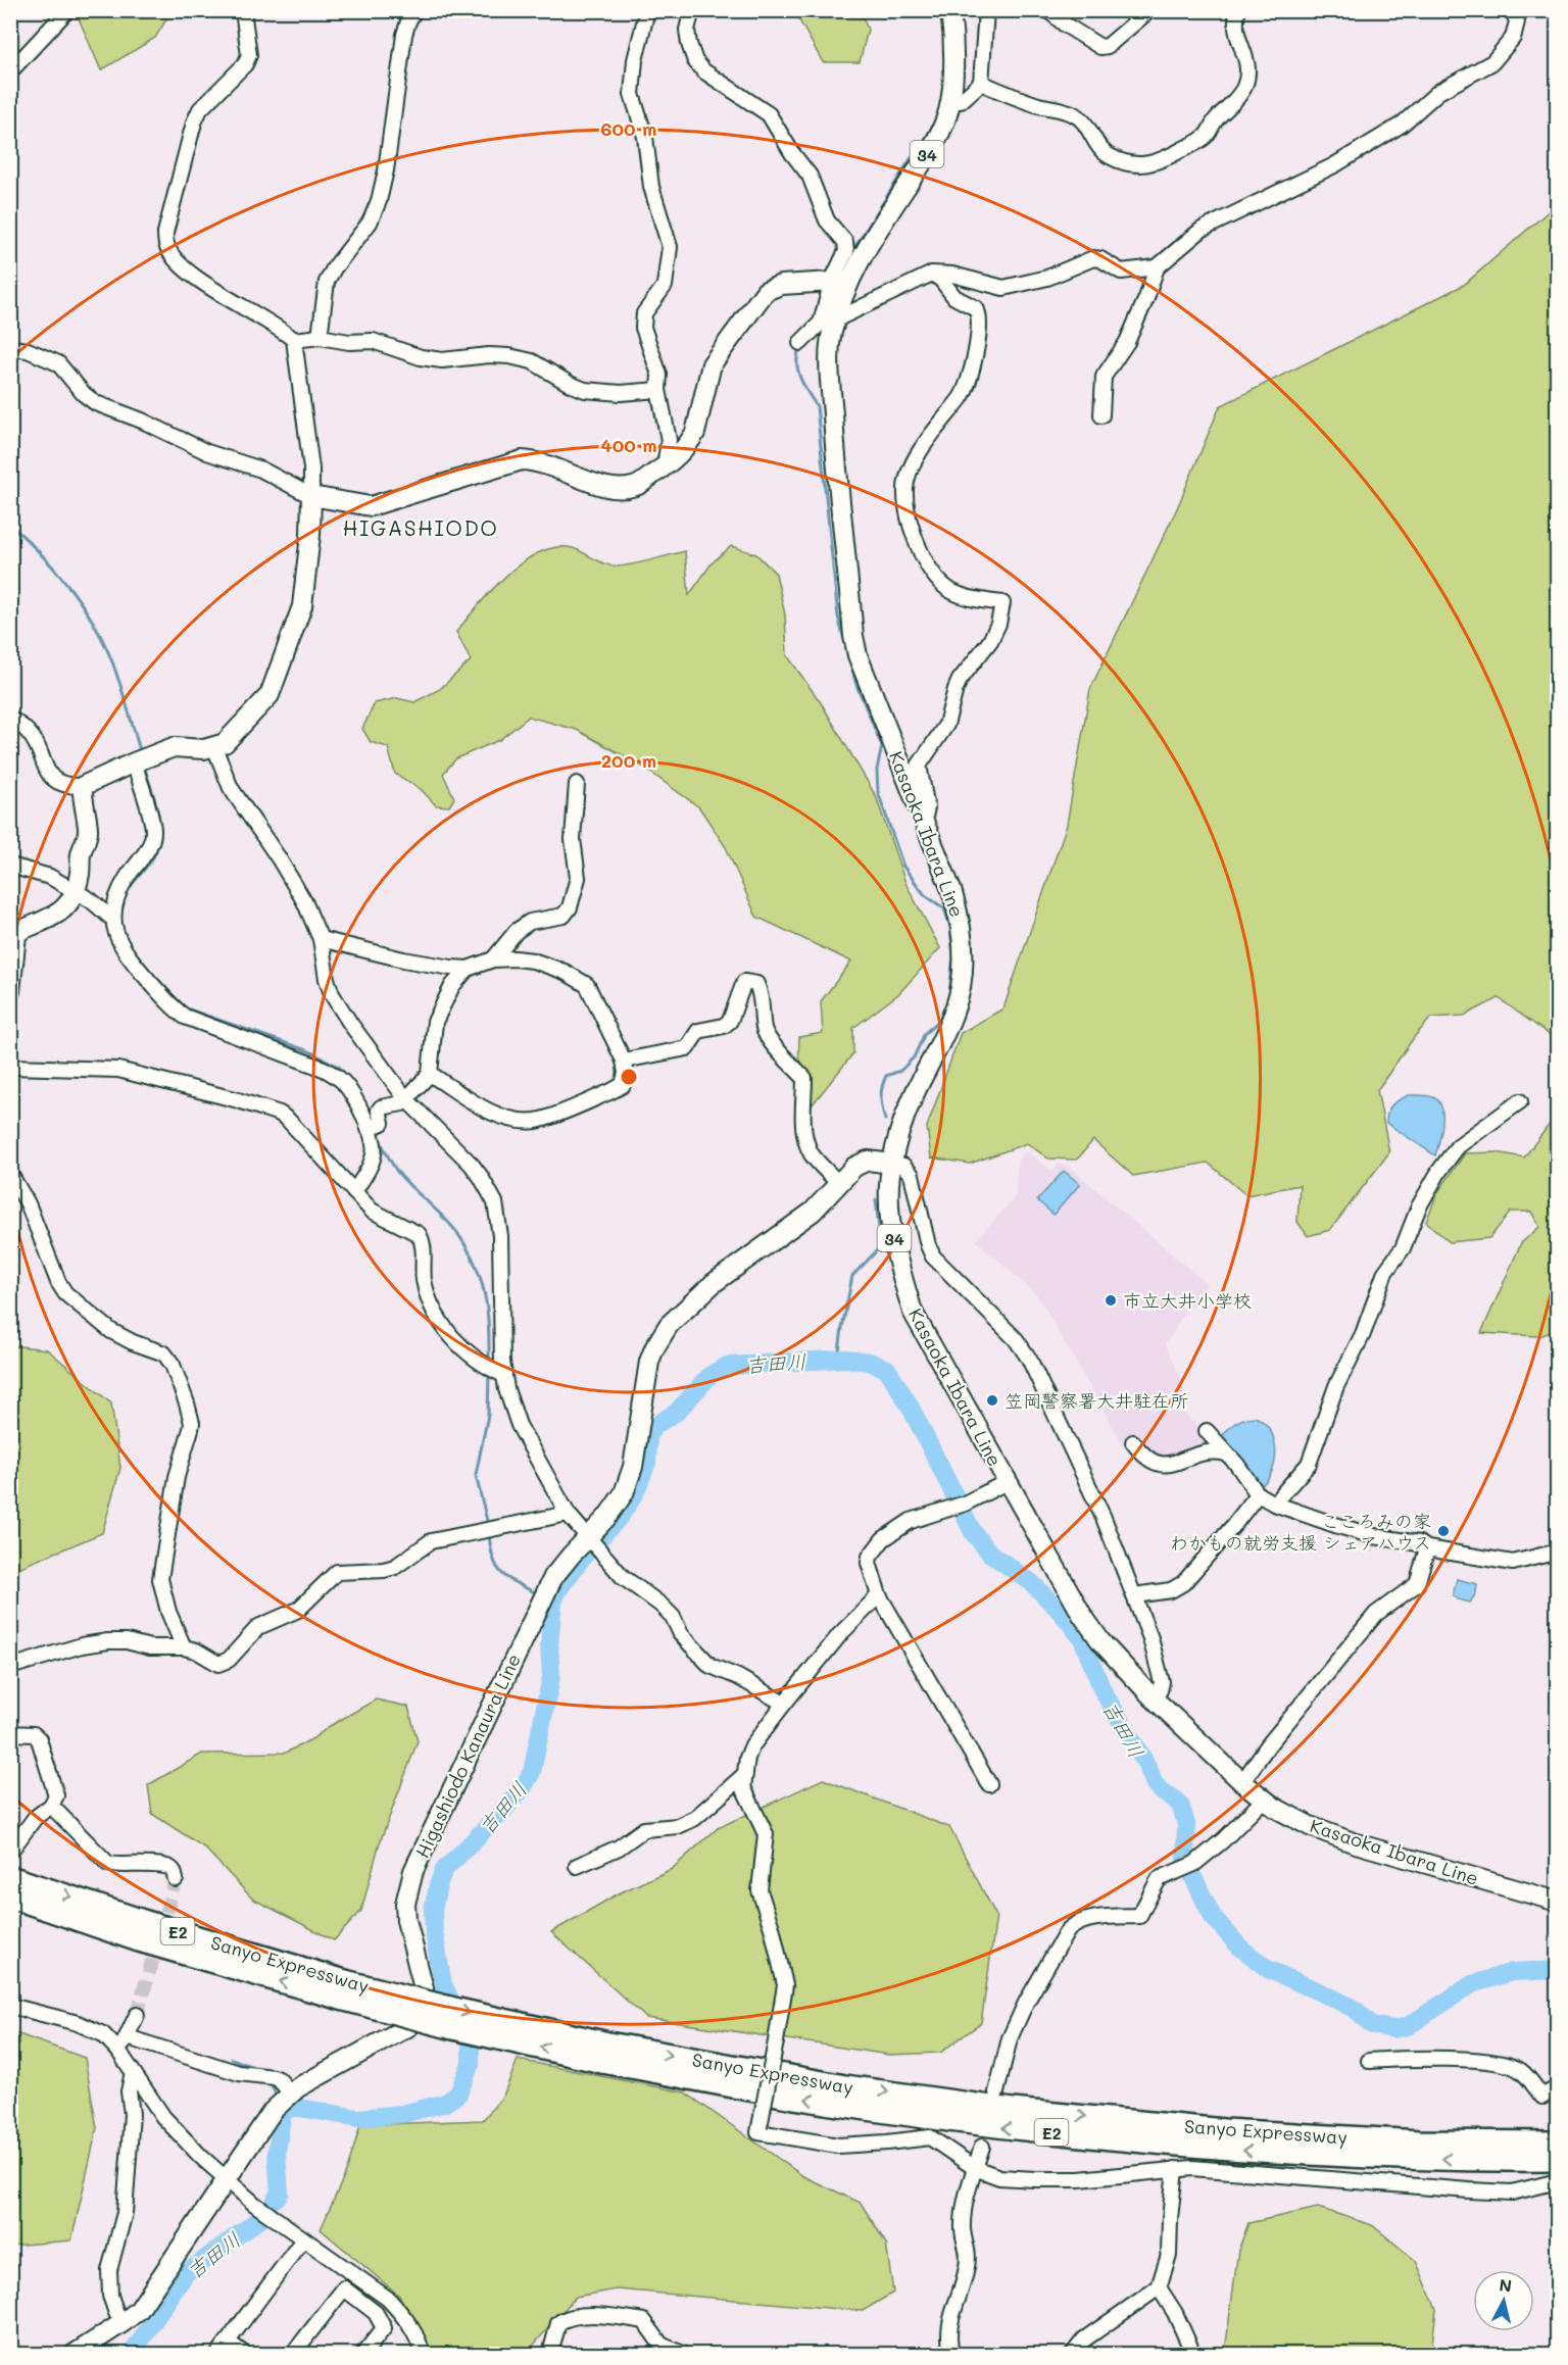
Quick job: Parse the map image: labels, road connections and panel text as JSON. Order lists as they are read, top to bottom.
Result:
{
  "streets": {
    "highway": ["E2", "Sanyo Expressway"],
    "main road": ["34", "Kasaoka Ibara Line", "Higashiodo Kanaura Line"]
  },
  "crossings": [
    ["Kasaoka Ibara Line", "Higashiodo Kanaura Line"]
  ],
  "districts": ["HIGASHIODO"],
  "water": ["吉田川"],
  "places": ["市立大井小学校", "笠岡警察署大井駐在所", "こころみの家 わかもの就労支援 シェアハウス"],
  "north": "top",
  "rings": ["600 m", "400 m", "200 m"]
}
